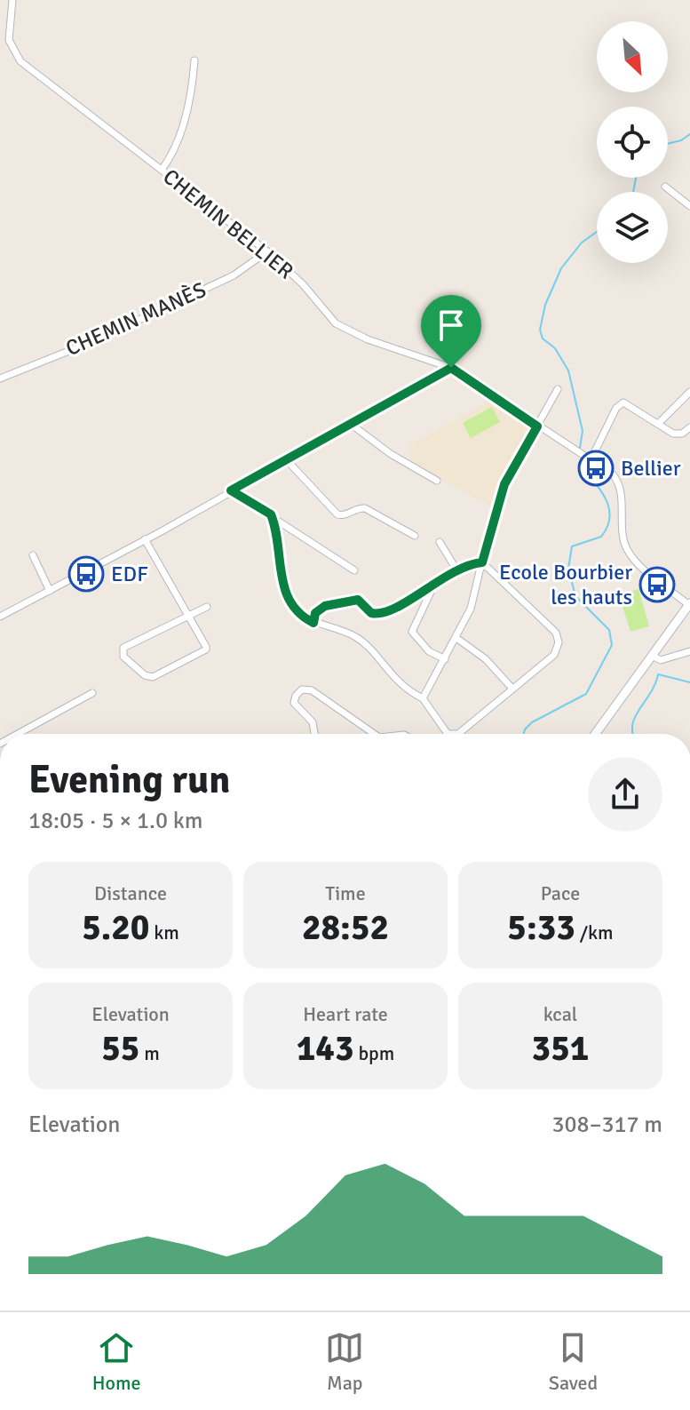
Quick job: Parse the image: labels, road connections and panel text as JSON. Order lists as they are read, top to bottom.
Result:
{
  "streets": {
    "street": ["CHEMIN BELLIER", "CHEMIN MANÈS"]
  },
  "crossings": [
    ["CHEMIN BELLIER", "CHEMIN MANÈS"]
  ],
  "places": {
    "bus stop": ["Bellier", "EDF", "Ecole Bourbier les hauts"]
  },
  "north": "bottom right",
  "page": {
    "heading": ["Evening run", "18:05 · 5 × 1.0 km"],
    "stats": [
      ["Distance", "5.20 km"],
      ["Time", "28:52"],
      ["Pace", "5:33 /km"],
      ["Elevation", "55 m"],
      ["Heart rate", "143 bpm"],
      ["kcal", "351"]
    ],
    "chart": ["Elevation", "308–317 m"],
    "tabs": ["Home", "Map", "Saved"]
  }
}
